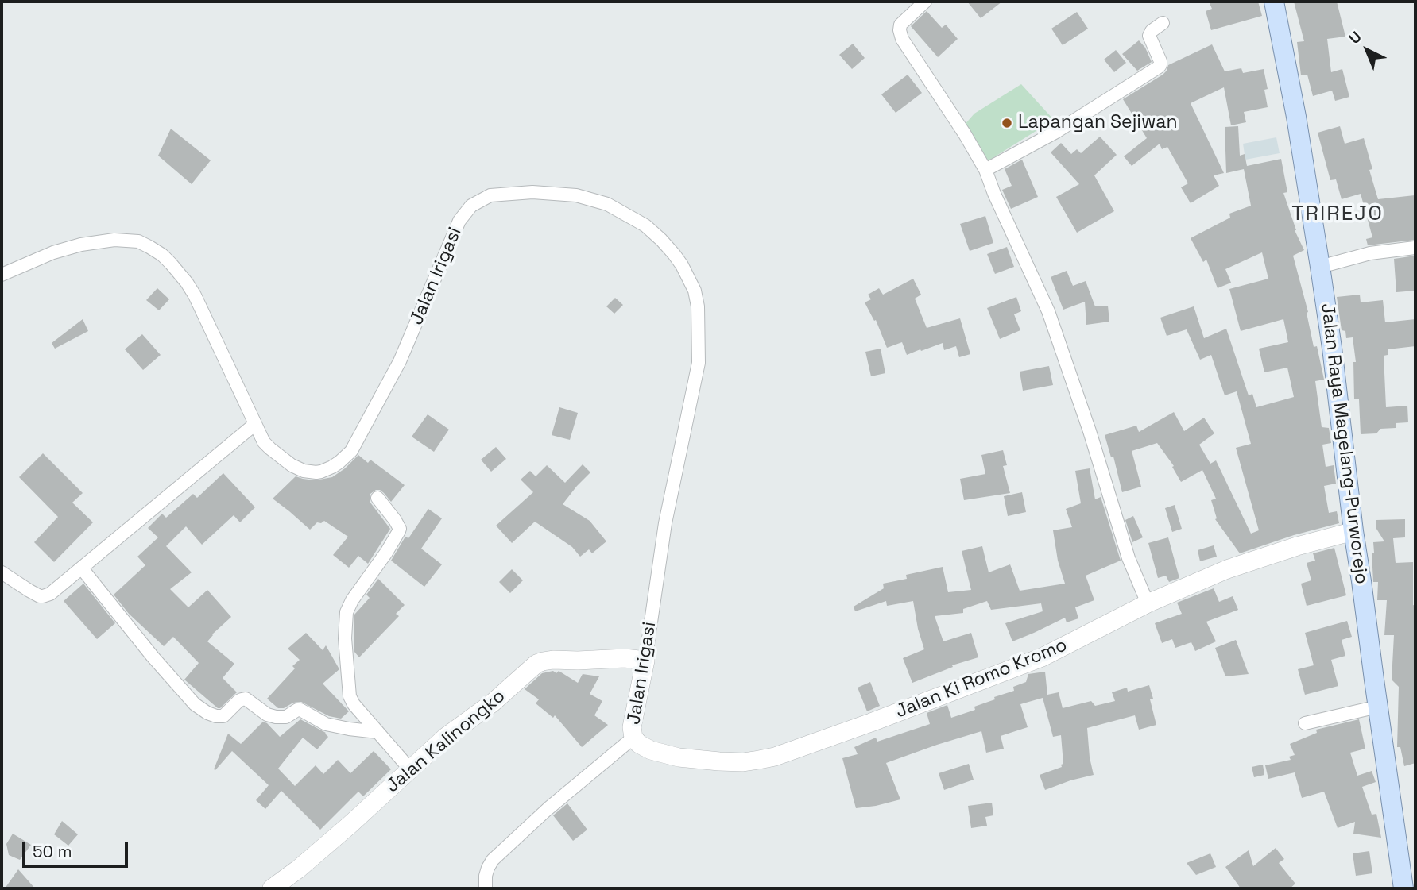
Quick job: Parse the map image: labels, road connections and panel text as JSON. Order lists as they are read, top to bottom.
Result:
{
  "streets": {
    "main road": ["Jalan Raya Magelang-Purworejo"],
    "street": ["Jalan Irigasi", "Jalan Ki Romo Kromo", "Jalan Kalinongko"]
  },
  "crossings": [
    ["Jalan Irigasi", "Jalan Ki Romo Kromo"],
    ["Jalan Irigasi", "Jalan Kalinongko"],
    ["Jalan Raya Magelang-Purworejo", "Jalan Ki Romo Kromo"]
  ],
  "districts": ["TRIREJO"],
  "places": ["Lapangan Sejiwan"],
  "scale_bar": "50 m",
  "north": "top left"
}
